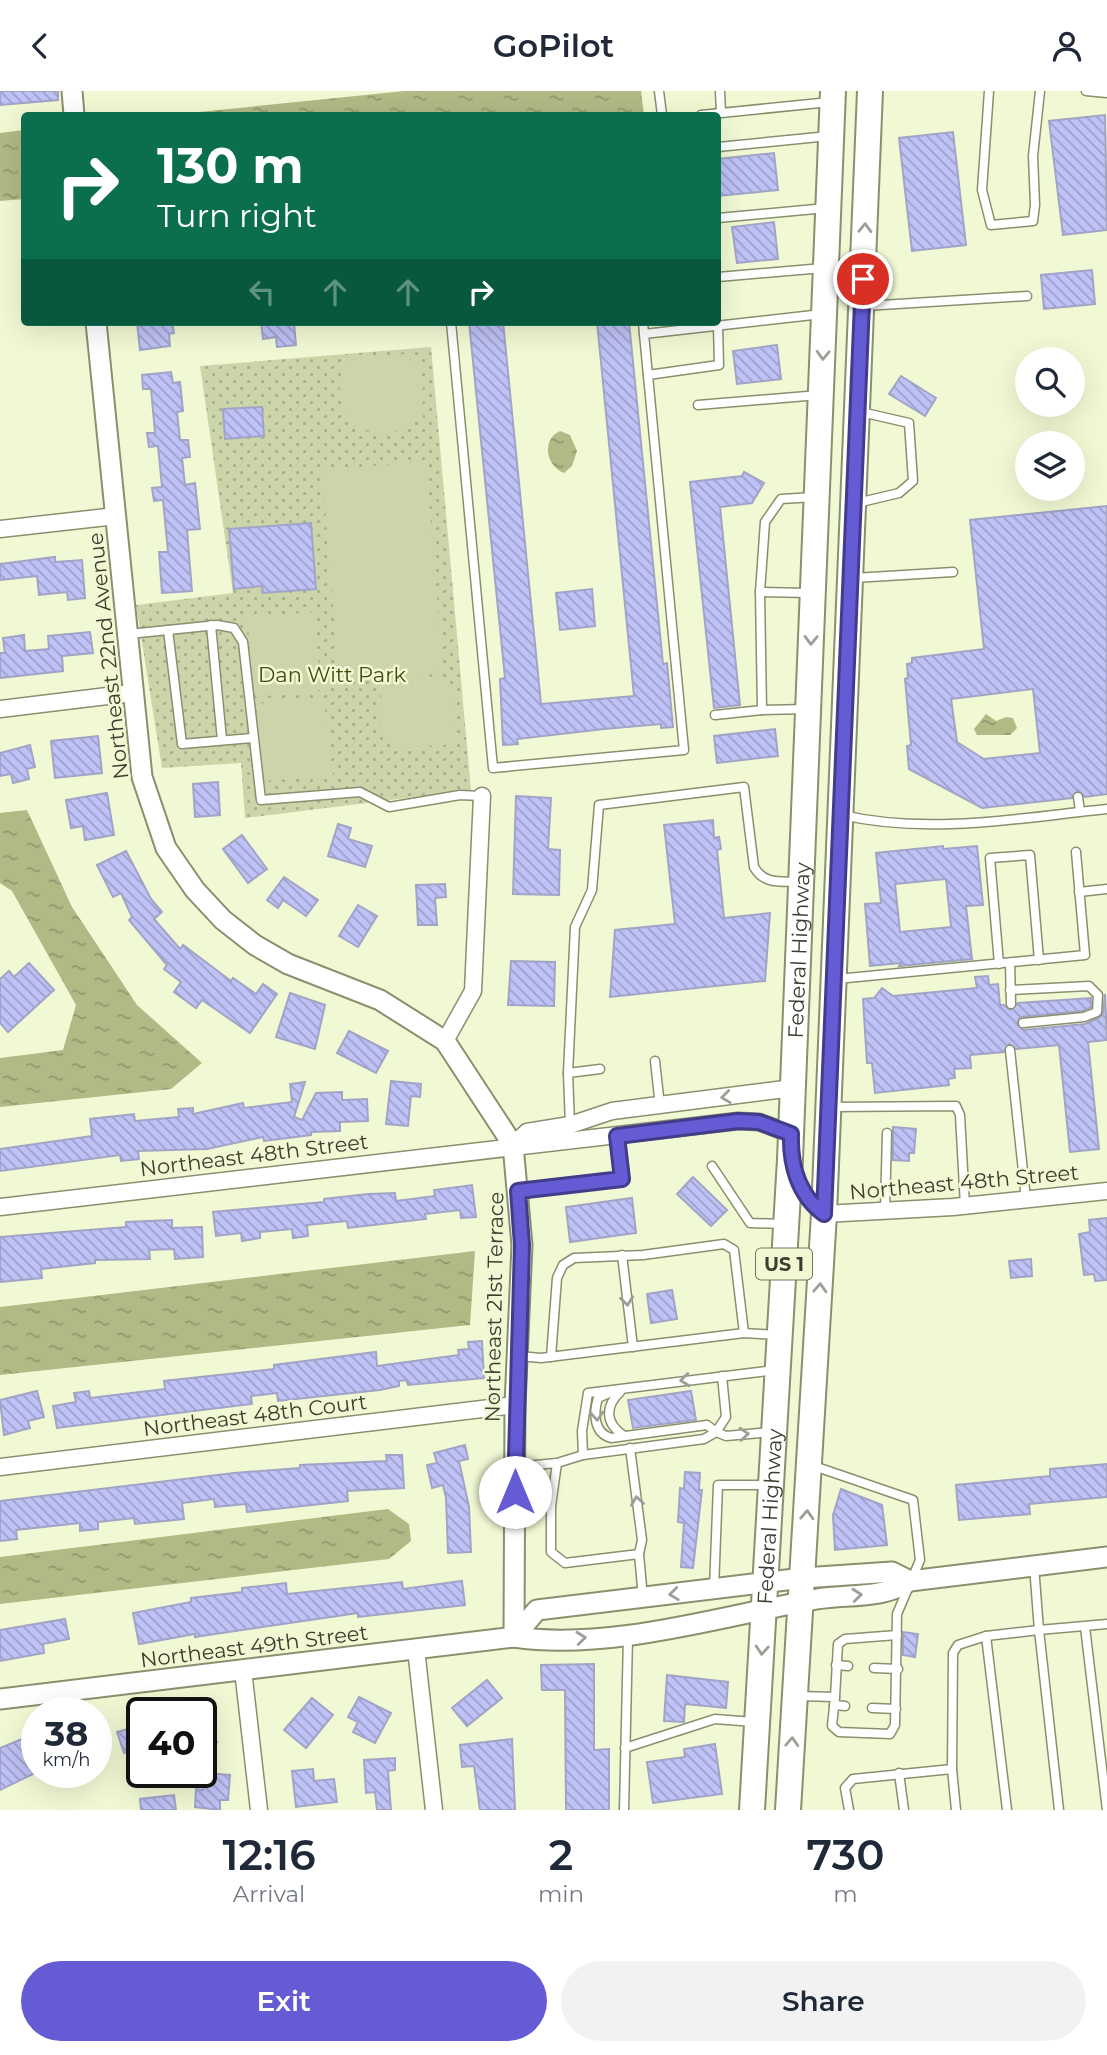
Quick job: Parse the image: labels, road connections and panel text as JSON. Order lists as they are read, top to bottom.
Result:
{
  "streets": {
    "main road": ["Federal Highway", "US 1"],
    "street": [
      "Northeast 22nd Avenue",
      "Northeast 48th Street",
      "Northeast 21st Terrace",
      "Northeast 48th Court",
      "Northeast 49th Street"
    ]
  },
  "crossings": [
    ["Northeast 22nd Avenue", "Northeast 48th Street"],
    ["Northeast 22nd Avenue", "Northeast 21st Terrace"],
    ["Federal Highway", "Northeast 48th Street"],
    ["Federal Highway", "Northeast 49th Street"],
    ["Northeast 48th Street", "Northeast 21st Terrace"],
    ["Northeast 21st Terrace", "Northeast 48th Court"],
    ["Northeast 21st Terrace", "Northeast 49th Street"]
  ],
  "parks": ["Dan Witt Park"],
  "page": {
    "header": "GoPilot",
    "turn": ["130 m", "Turn right"],
    "speed": "38 km/h",
    "limit": "40",
    "eta": [
      "12:16",
      "Arrival",
      "2",
      "min",
      "730",
      "m"
    ],
    "buttons": ["Exit", "Share"]
  }
}
